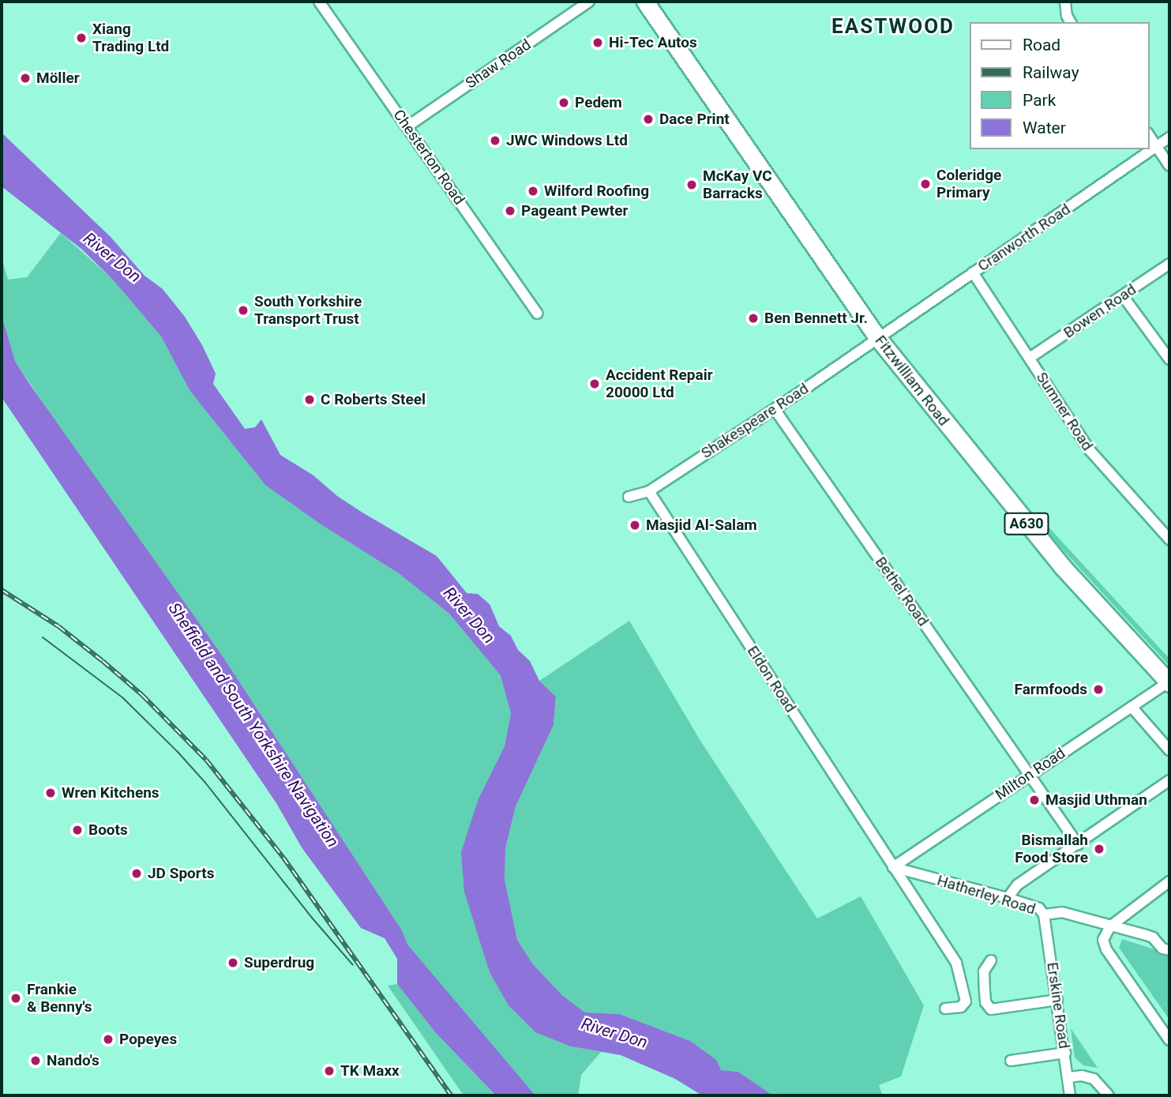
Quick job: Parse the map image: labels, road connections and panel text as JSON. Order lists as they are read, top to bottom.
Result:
{
  "streets": {
    "main road": ["Fitzwilliam Road", "A630"],
    "street": [
      "Shaw Road",
      "Chesterton Road",
      "Cranworth Road",
      "Bowen Road",
      "Sumner Road",
      "Shakespeare Road",
      "Bethel Road",
      "Eldon Road",
      "Milton Road",
      "Hatherley Road",
      "Erskine Road"
    ]
  },
  "crossings": [
    ["Shaw Road", "Chesterton Road"],
    ["Cranworth Road", "Fitzwilliam Road"],
    ["Cranworth Road", "Sumner Road"],
    ["Cranworth Road", "Shakespeare Road"],
    ["Bowen Road", "Sumner Road"],
    ["Fitzwilliam Road", "Shakespeare Road"],
    ["Fitzwilliam Road", "Milton Road"],
    ["Shakespeare Road", "Bethel Road"],
    ["Shakespeare Road", "Eldon Road"],
    ["Bethel Road", "Milton Road"],
    ["Eldon Road", "Milton Road"],
    ["Eldon Road", "Hatherley Road"],
    ["Milton Road", "Hatherley Road"],
    ["Hatherley Road", "Erskine Road"]
  ],
  "districts": ["EASTWOOD"],
  "water": ["River Don", "Sheffield and South Yorkshire Navigation"],
  "places": [
    "Xiang Trading Ltd",
    "Hi-Tec Autos",
    "Möller",
    "Pedem",
    "Dace Print",
    "JWC Windows Ltd",
    "Coleridge Primary",
    "McKay VC Barracks",
    "Wilford Roofing",
    "Pageant Pewter",
    "South Yorkshire Transport Trust",
    "Ben Bennett Jr.",
    "Accident Repair 20000 Ltd",
    "C Roberts Steel",
    "Masjid Al-Salam",
    "Farmfoods",
    "Wren Kitchens",
    "Masjid Uthman",
    "Boots",
    "Bismallah Food Store",
    "JD Sports",
    "Superdrug",
    "Frankie & Benny's",
    "Popeyes",
    "Nando's",
    "TK Maxx"
  ],
  "legend": [
    "Road",
    "Railway",
    "Park",
    "Water"
  ]
}
